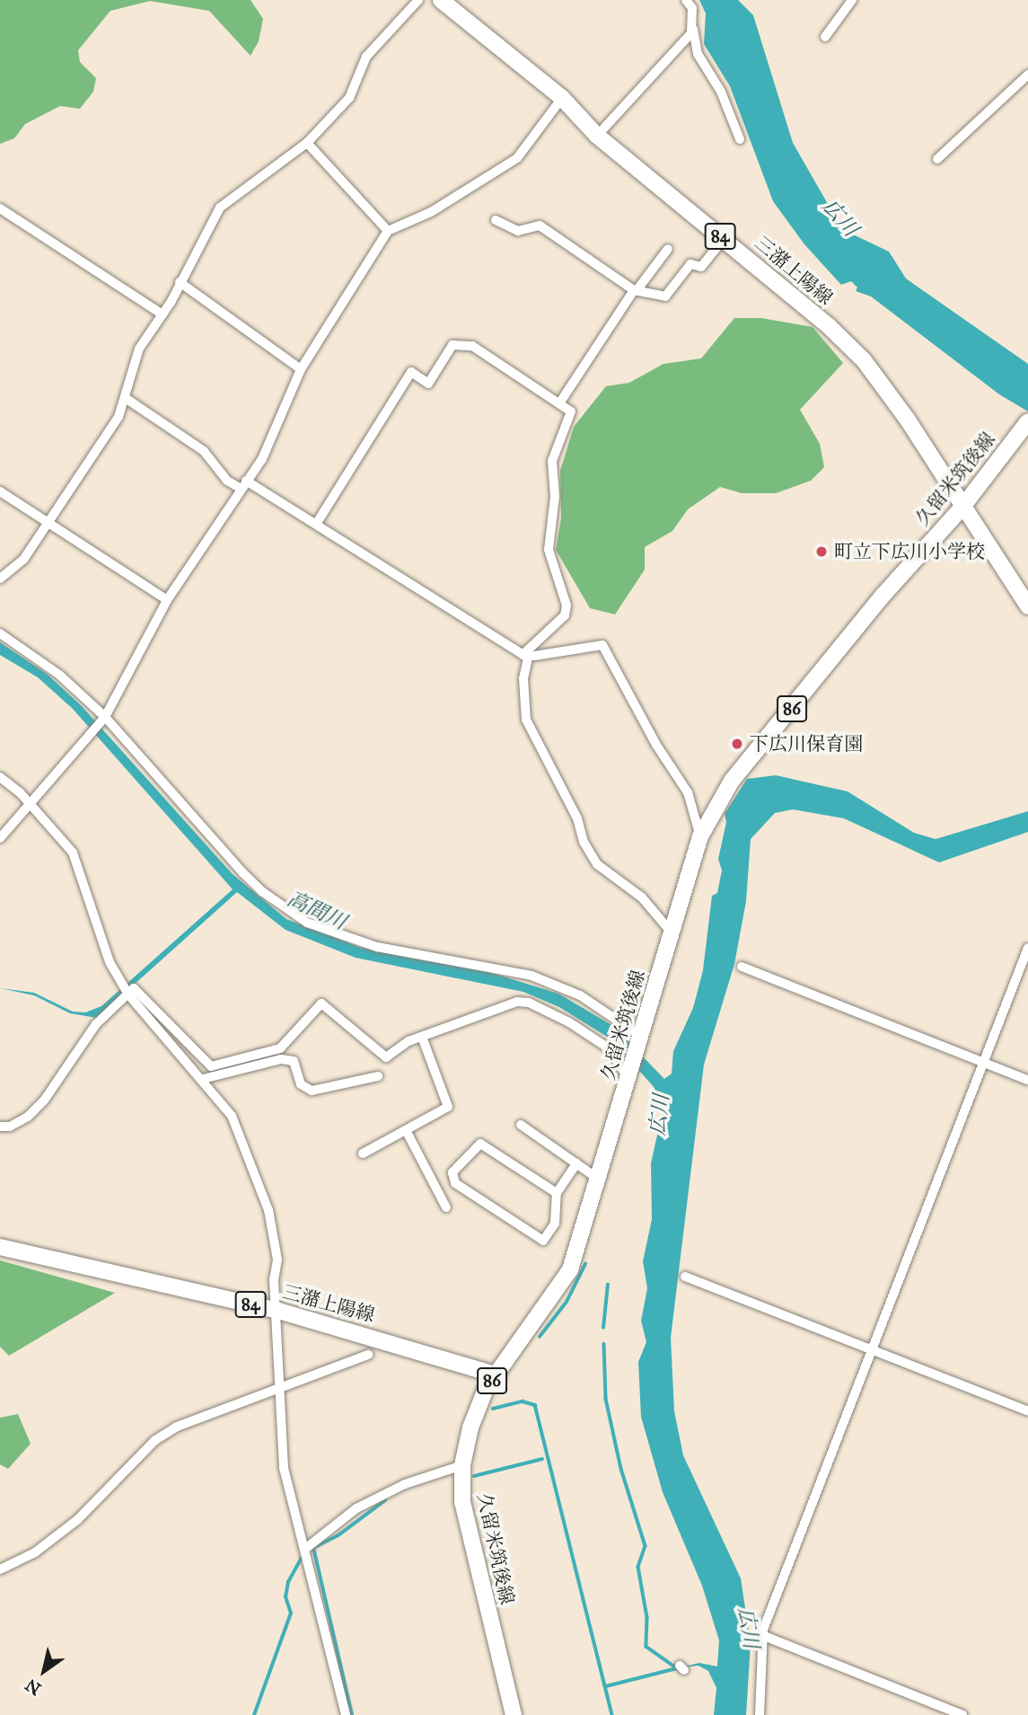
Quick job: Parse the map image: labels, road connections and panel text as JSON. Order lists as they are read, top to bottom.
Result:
{
  "streets": {
    "main road": [
      "84",
      "三潴上陽線",
      "久留米筑後線",
      "86"
    ]
  },
  "crossings": [
    ["三潴上陽線", "久留米筑後線"]
  ],
  "water": ["広川", "高間川"],
  "places": ["町立下広川小学校", "下広川保育園"],
  "north": "bottom left"
}
